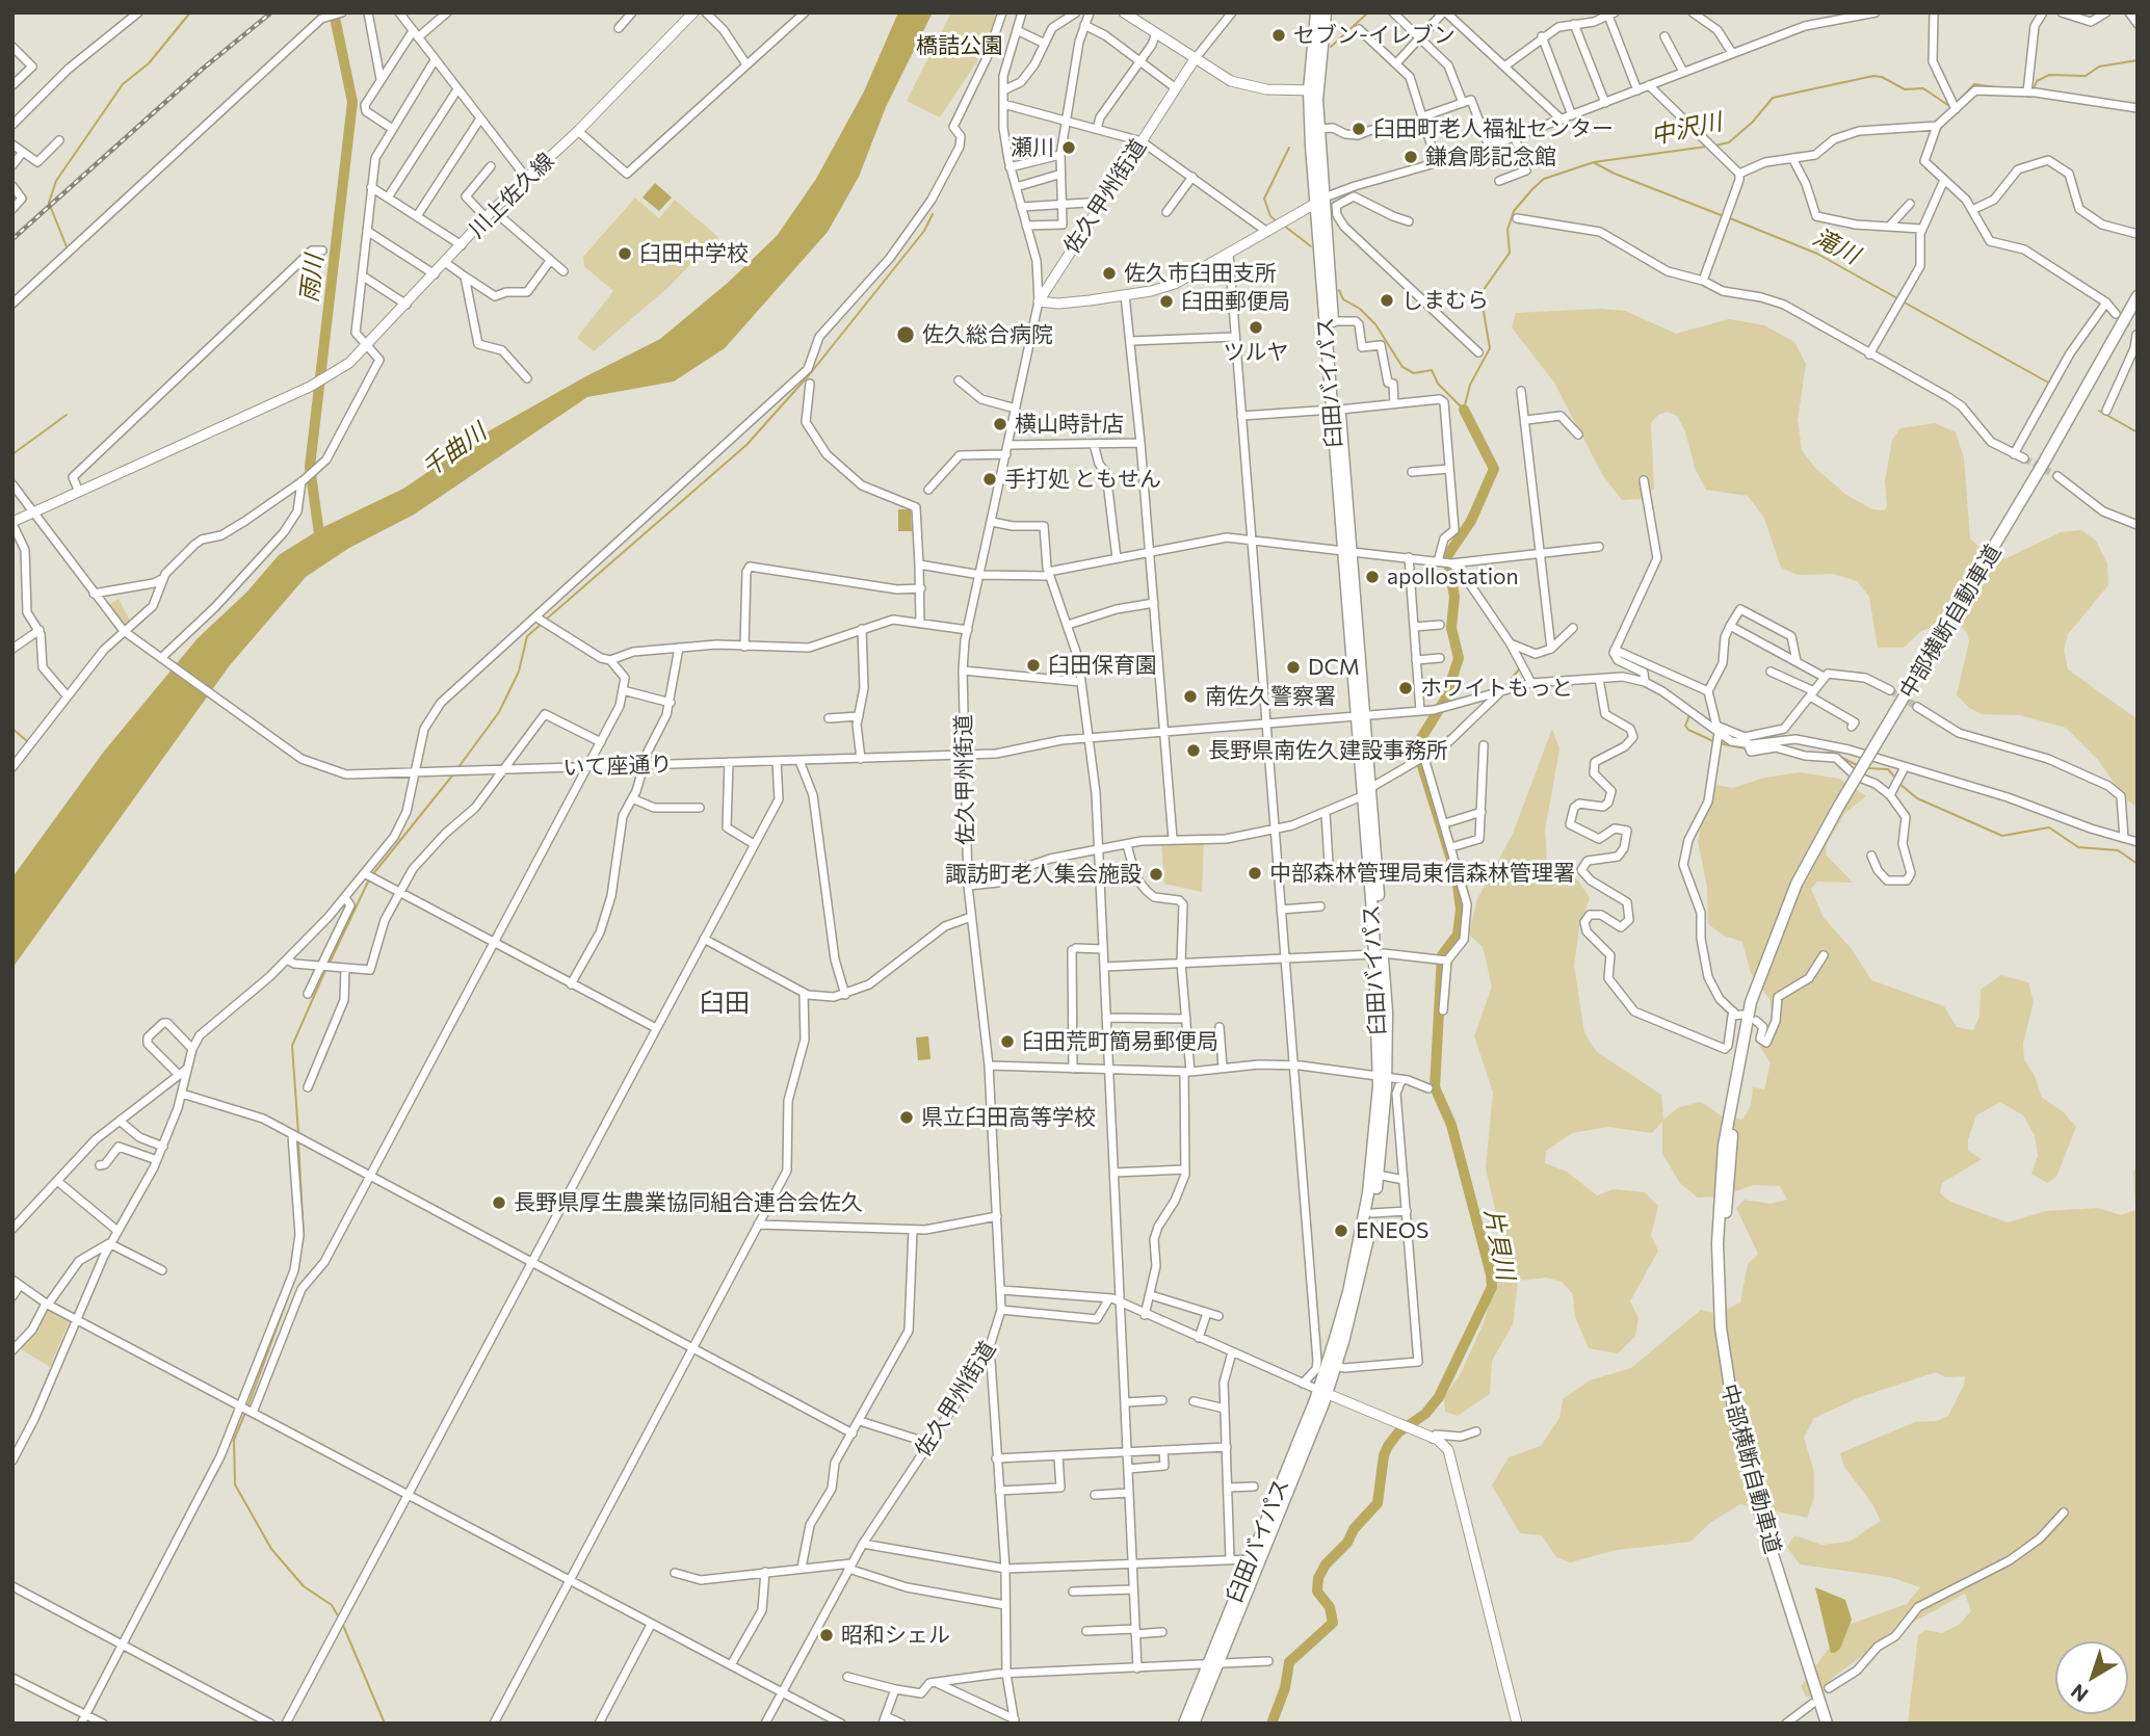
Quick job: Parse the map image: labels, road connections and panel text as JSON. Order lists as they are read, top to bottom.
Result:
{
  "streets": {
    "highway": ["臼田バイパス", "中部横断自動車道"],
    "main road": ["川上佐久線", "佐久甲州街道"],
    "street": ["いて座通り"]
  },
  "crossings": [
    ["佐久甲州街道", "いて座通り"],
    ["臼田バイパス", "いて座通り"]
  ],
  "districts": ["臼田"],
  "water": [
    "中沢川",
    "滝川",
    "雨川",
    "千曲川",
    "片貝川"
  ],
  "parks": ["橋詰公園"],
  "places": [
    "セブン-イレブン",
    "臼田町老人福祉センター",
    "瀬川",
    "鎌倉彫記念館",
    "臼田中学校",
    "佐久市臼田支所",
    "しまむら",
    "臼田郵便局",
    "ツルヤ",
    "佐久総合病院",
    "横山時計店",
    "手打処 ともせん",
    "apollostation",
    "臼田保育園",
    "DCM",
    "ホワイトもっと",
    "南佐久警察署",
    "長野県南佐久建設事務所",
    "中部森林管理局東信森林管理署",
    "諏訪町老人集会施設",
    "臼田荒町簡易郵便局",
    "県立臼田高等学校",
    "長野県厚生農業協同組合連合会佐久",
    "ENEOS",
    "昭和シェル"
  ],
  "north": "bottom left"
}
